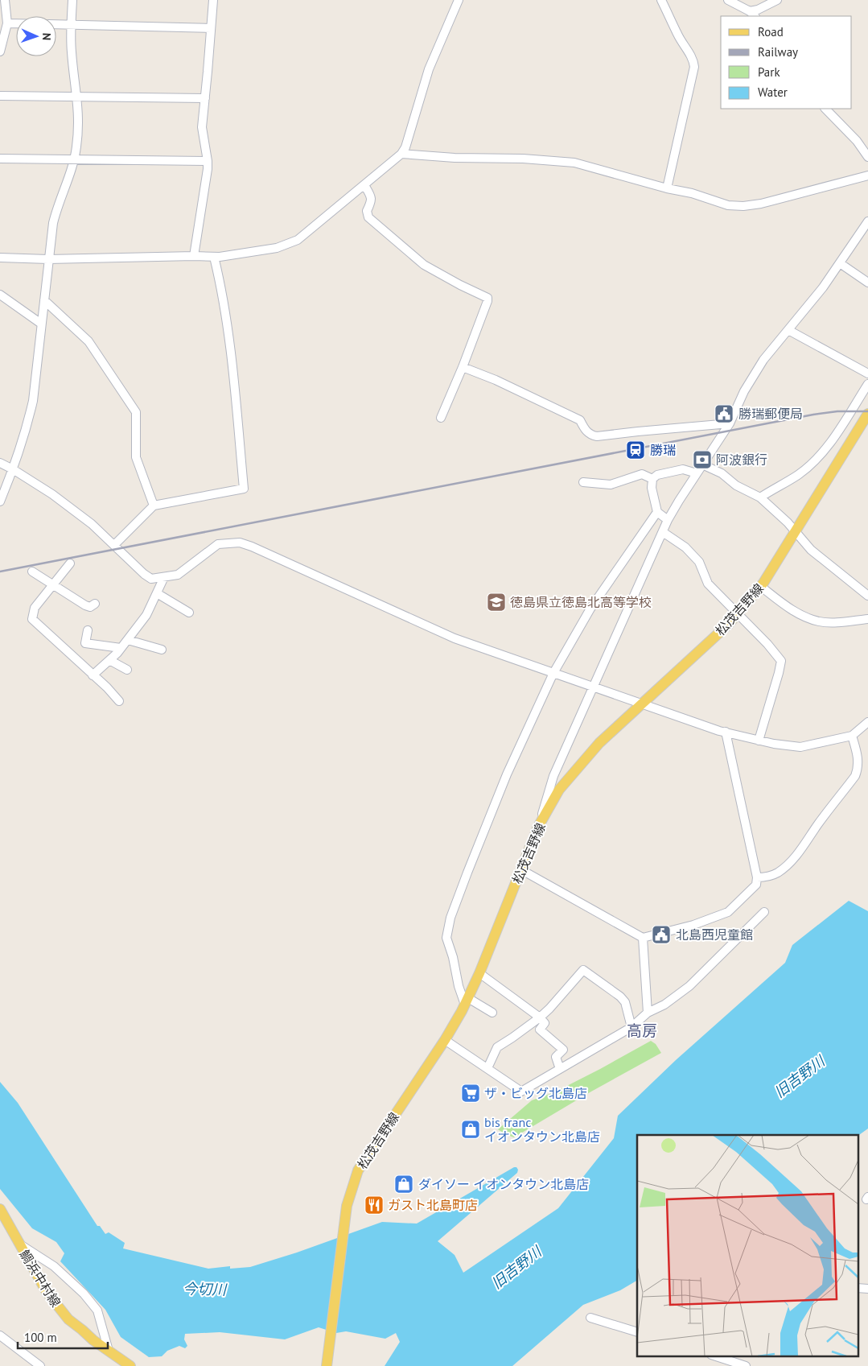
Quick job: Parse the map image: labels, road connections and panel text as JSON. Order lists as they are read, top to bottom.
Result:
{
  "streets": {
    "main road": ["松茂吉野線", "鯛浜中村線"]
  },
  "districts": ["高房"],
  "water": ["旧吉野川", "今切川"],
  "places": {
    "public building": ["勝瑞郵便局", "北島西児童館"],
    "station": ["勝瑞"],
    "bank": ["阿波銀行"],
    "school or university": ["徳島県立徳島北高等学校"],
    "supermarket": ["ザ・ビッグ北島店"],
    "shop": ["bis franc イオンタウン北島店", "ダイソー イオンタウン北島店"],
    "restaurant": ["ガスト北島町店"]
  },
  "legend": [
    "Road",
    "Railway",
    "Park",
    "Water"
  ],
  "scale_bar": "100 m",
  "north": "right"
}
